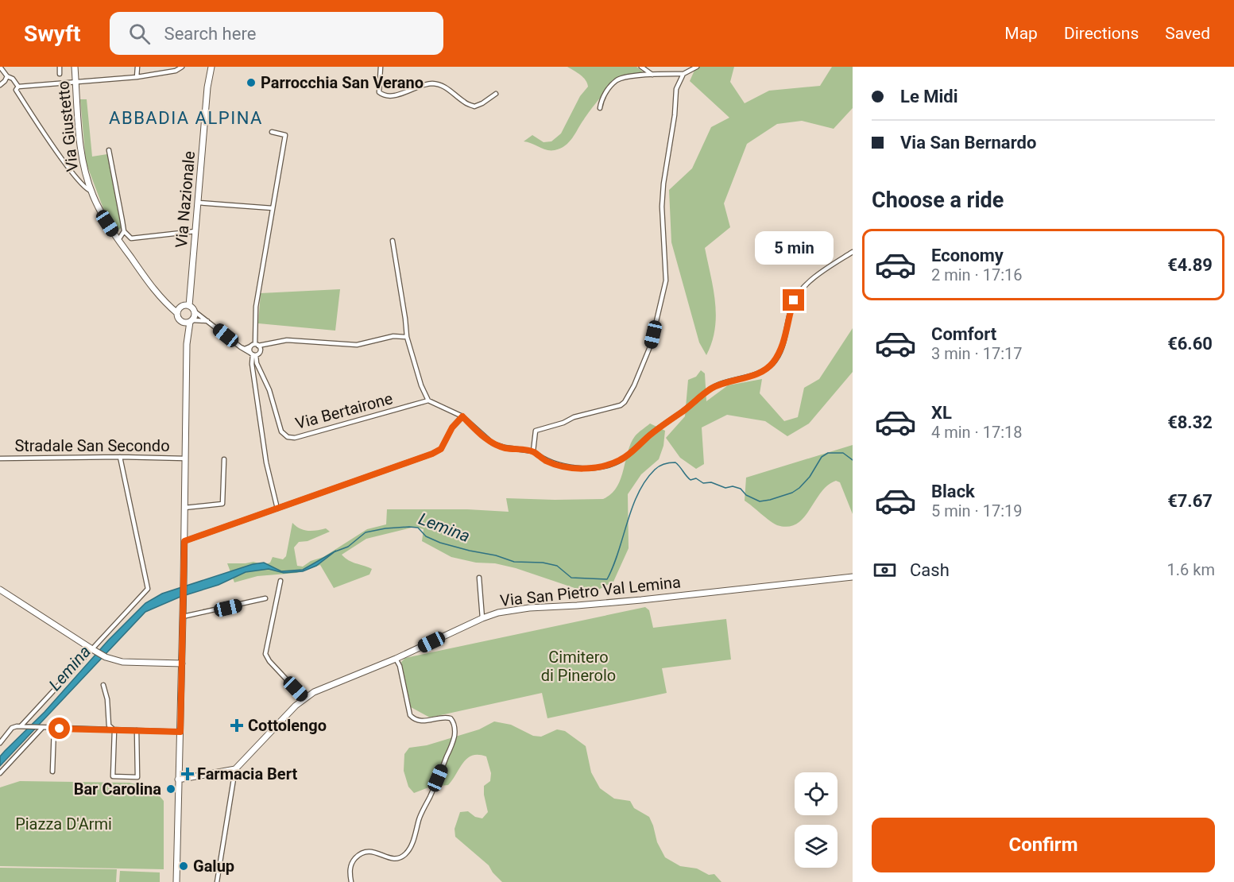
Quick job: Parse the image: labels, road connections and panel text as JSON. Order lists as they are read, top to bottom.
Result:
{
  "streets": {
    "street": [
      "Via Giustetto",
      "Via Nazionale",
      "Via Bertairone",
      "Stradale San Secondo",
      "Via San Pietro Val Lemina"
    ]
  },
  "crossings": [
    ["Via Giustetto", "Via Nazionale"]
  ],
  "districts": ["ABBADIA ALPINA"],
  "water": ["Lemina"],
  "parks": ["Cimitero di Pinerolo", "Piazza D'Armi"],
  "places": {
    "other": ["Parrocchia San Verano", "Bar Carolina", "Galup"],
    "health": ["Cottolengo", "Farmacia Bert"]
  },
  "page": {
    "header": "Swyft",
    "search": "Search here",
    "nav": ["Map", "Directions", "Saved"],
    "banner": ["Le Midi", "Via San Bernardo"],
    "heading": "Choose a ride",
    "list": [
      {
        "name": "Economy",
        "note": "2 min · 17:16",
        "value": "€4.89"
      },
      {
        "name": "Comfort",
        "note": "3 min · 17:17",
        "value": "€6.60"
      },
      {
        "name": "XL",
        "note": "4 min · 17:18",
        "value": "€8.32"
      },
      {
        "name": "Black",
        "note": "5 min · 17:19",
        "value": "€7.67"
      }
    ],
    "bubble": "5 min",
    "pay": ["Cash", "1.6 km"],
    "buttons": "Confirm"
  }
}
